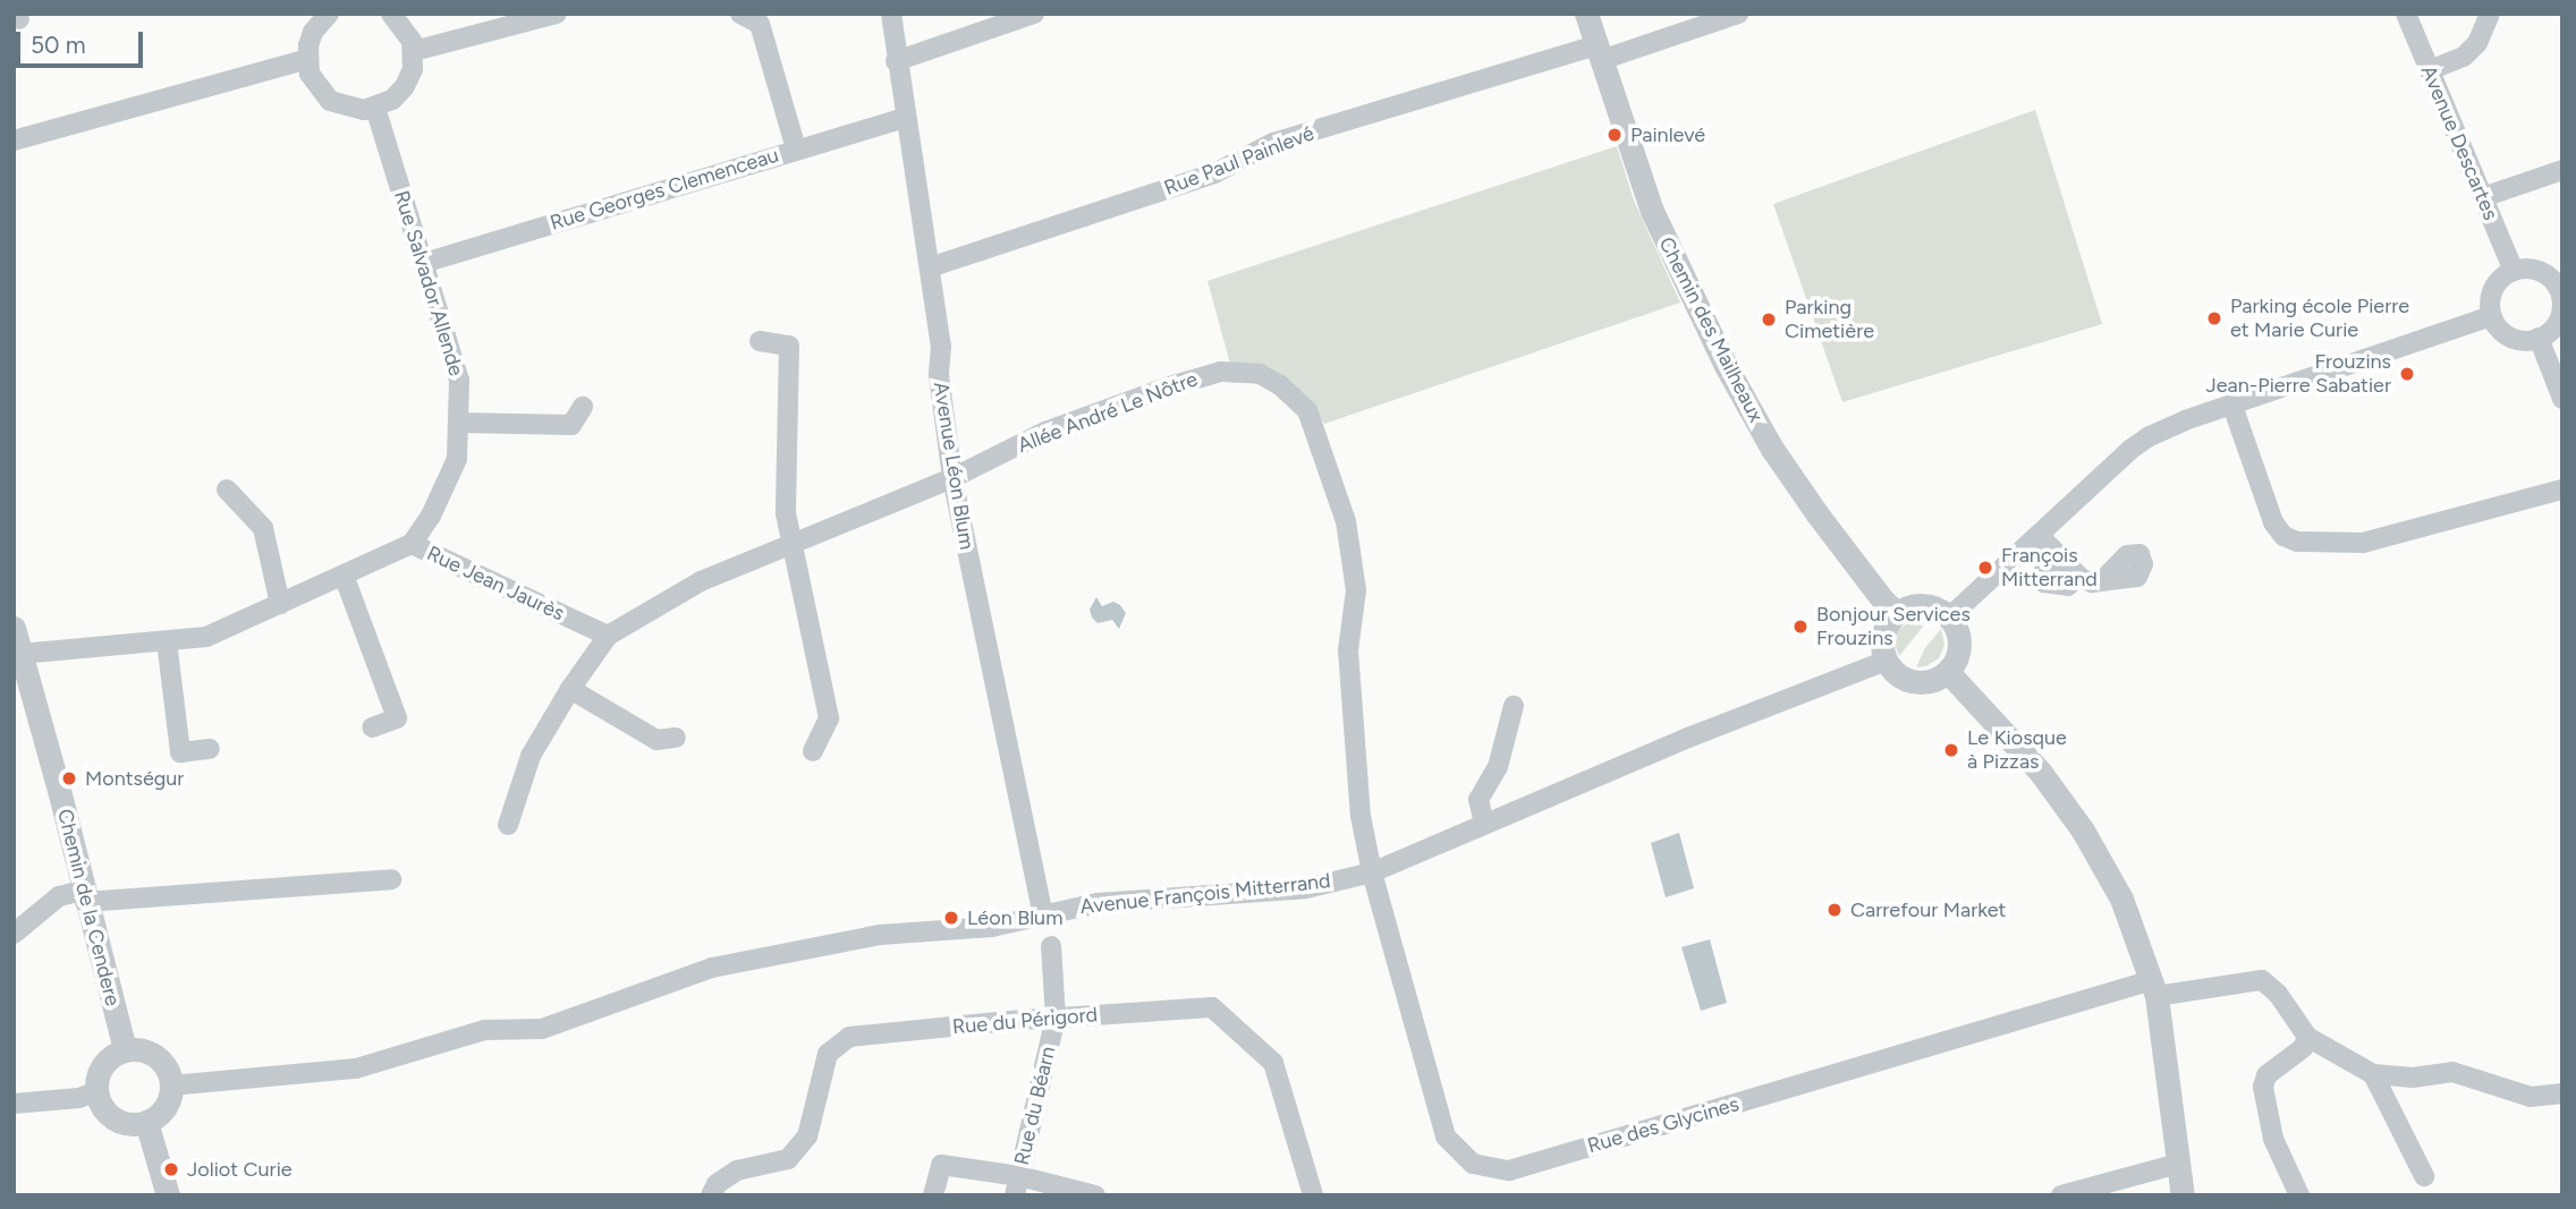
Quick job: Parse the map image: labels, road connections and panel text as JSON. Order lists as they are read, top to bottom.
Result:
{
  "streets": {
    "street": [
      "Avenue Descartes",
      "Rue Paul Painlevé",
      "Rue Georges Clemenceau",
      "Rue Salvador Allende",
      "Chemin des Mailheaux",
      "Allée André Le Nôtre",
      "Avenue Léon Blum",
      "Rue Jean Jaurès",
      "Avenue François Mitterrand",
      "Chemin de la Cendere",
      "Rue du Périgord",
      "Rue du Béarn",
      "Rue des Glycines"
    ]
  },
  "crossings": [
    ["Rue Paul Painlevé", "Chemin des Mailheaux"],
    ["Rue Paul Painlevé", "Avenue Léon Blum"],
    ["Rue Georges Clemenceau", "Rue Salvador Allende"],
    ["Rue Georges Clemenceau", "Avenue Léon Blum"],
    ["Rue Salvador Allende", "Rue Jean Jaurès"],
    ["Chemin des Mailheaux", "Avenue François Mitterrand"],
    ["Allée André Le Nôtre", "Avenue Léon Blum"],
    ["Allée André Le Nôtre", "Avenue François Mitterrand"],
    ["Allée André Le Nôtre", "Rue des Glycines"],
    ["Avenue Léon Blum", "Avenue François Mitterrand"],
    ["Rue Jean Jaurès", "Chemin de la Cendere"],
    ["Avenue François Mitterrand", "Chemin de la Cendere"],
    ["Avenue François Mitterrand", "Rue des Glycines"],
    ["Rue du Périgord", "Rue du Béarn"]
  ],
  "places": [
    "Painlevé",
    "Parking école Pierre et Marie Curie",
    "Parking Cimetière",
    "Frouzins Jean-Pierre Sabatier",
    "François Mitterrand",
    "Bonjour Services Frouzins",
    "Le Kiosque à Pizzas",
    "Montségur",
    "Carrefour Market",
    "Léon Blum",
    "Joliot Curie"
  ],
  "scale_bar": "50 m"
}
